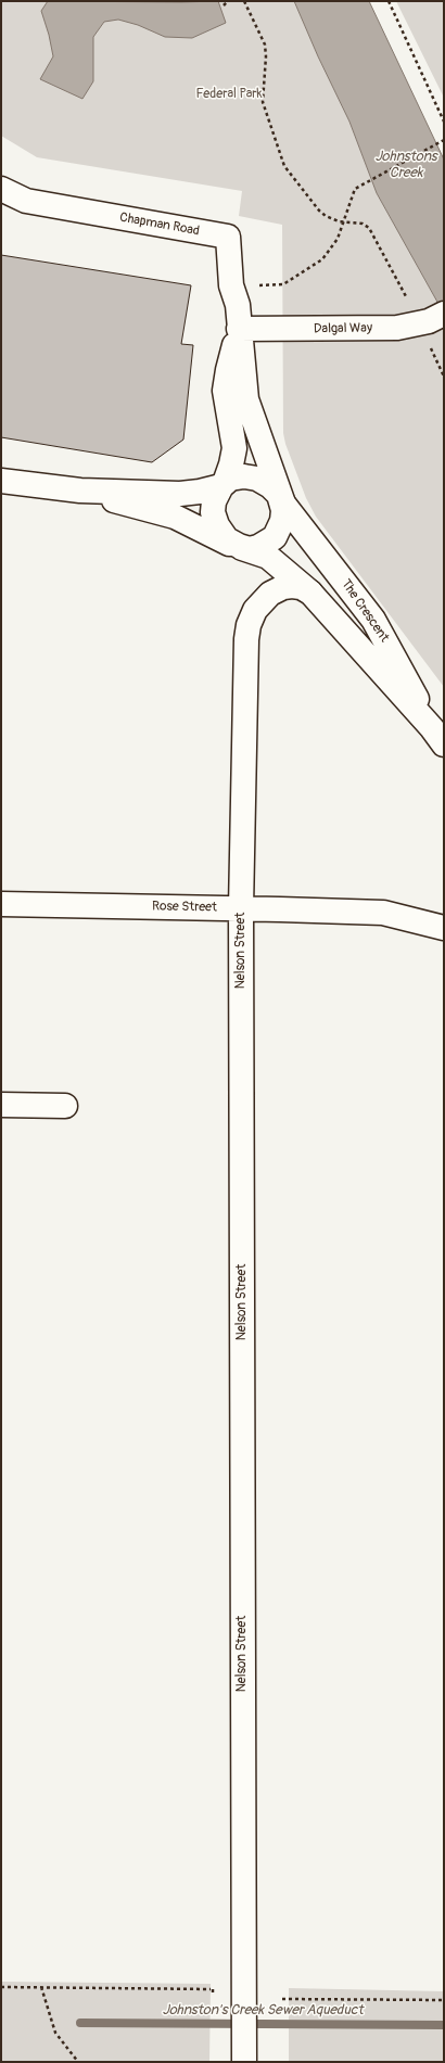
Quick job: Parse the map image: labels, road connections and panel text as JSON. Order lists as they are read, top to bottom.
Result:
{
  "streets": {
    "street": [
      "Chapman Road",
      "Dalgal Way",
      "The Crescent",
      "Rose Street",
      "Nelson Street"
    ]
  },
  "crossings": [
    ["Chapman Road", "Dalgal Way"],
    ["Chapman Road", "The Crescent"],
    ["The Crescent", "Nelson Street"],
    ["Rose Street", "Nelson Street"]
  ],
  "water": ["Johnstons Creek", "Johnston's Creek Sewer Aqueduct"],
  "parks": ["Federal Park"]
}
